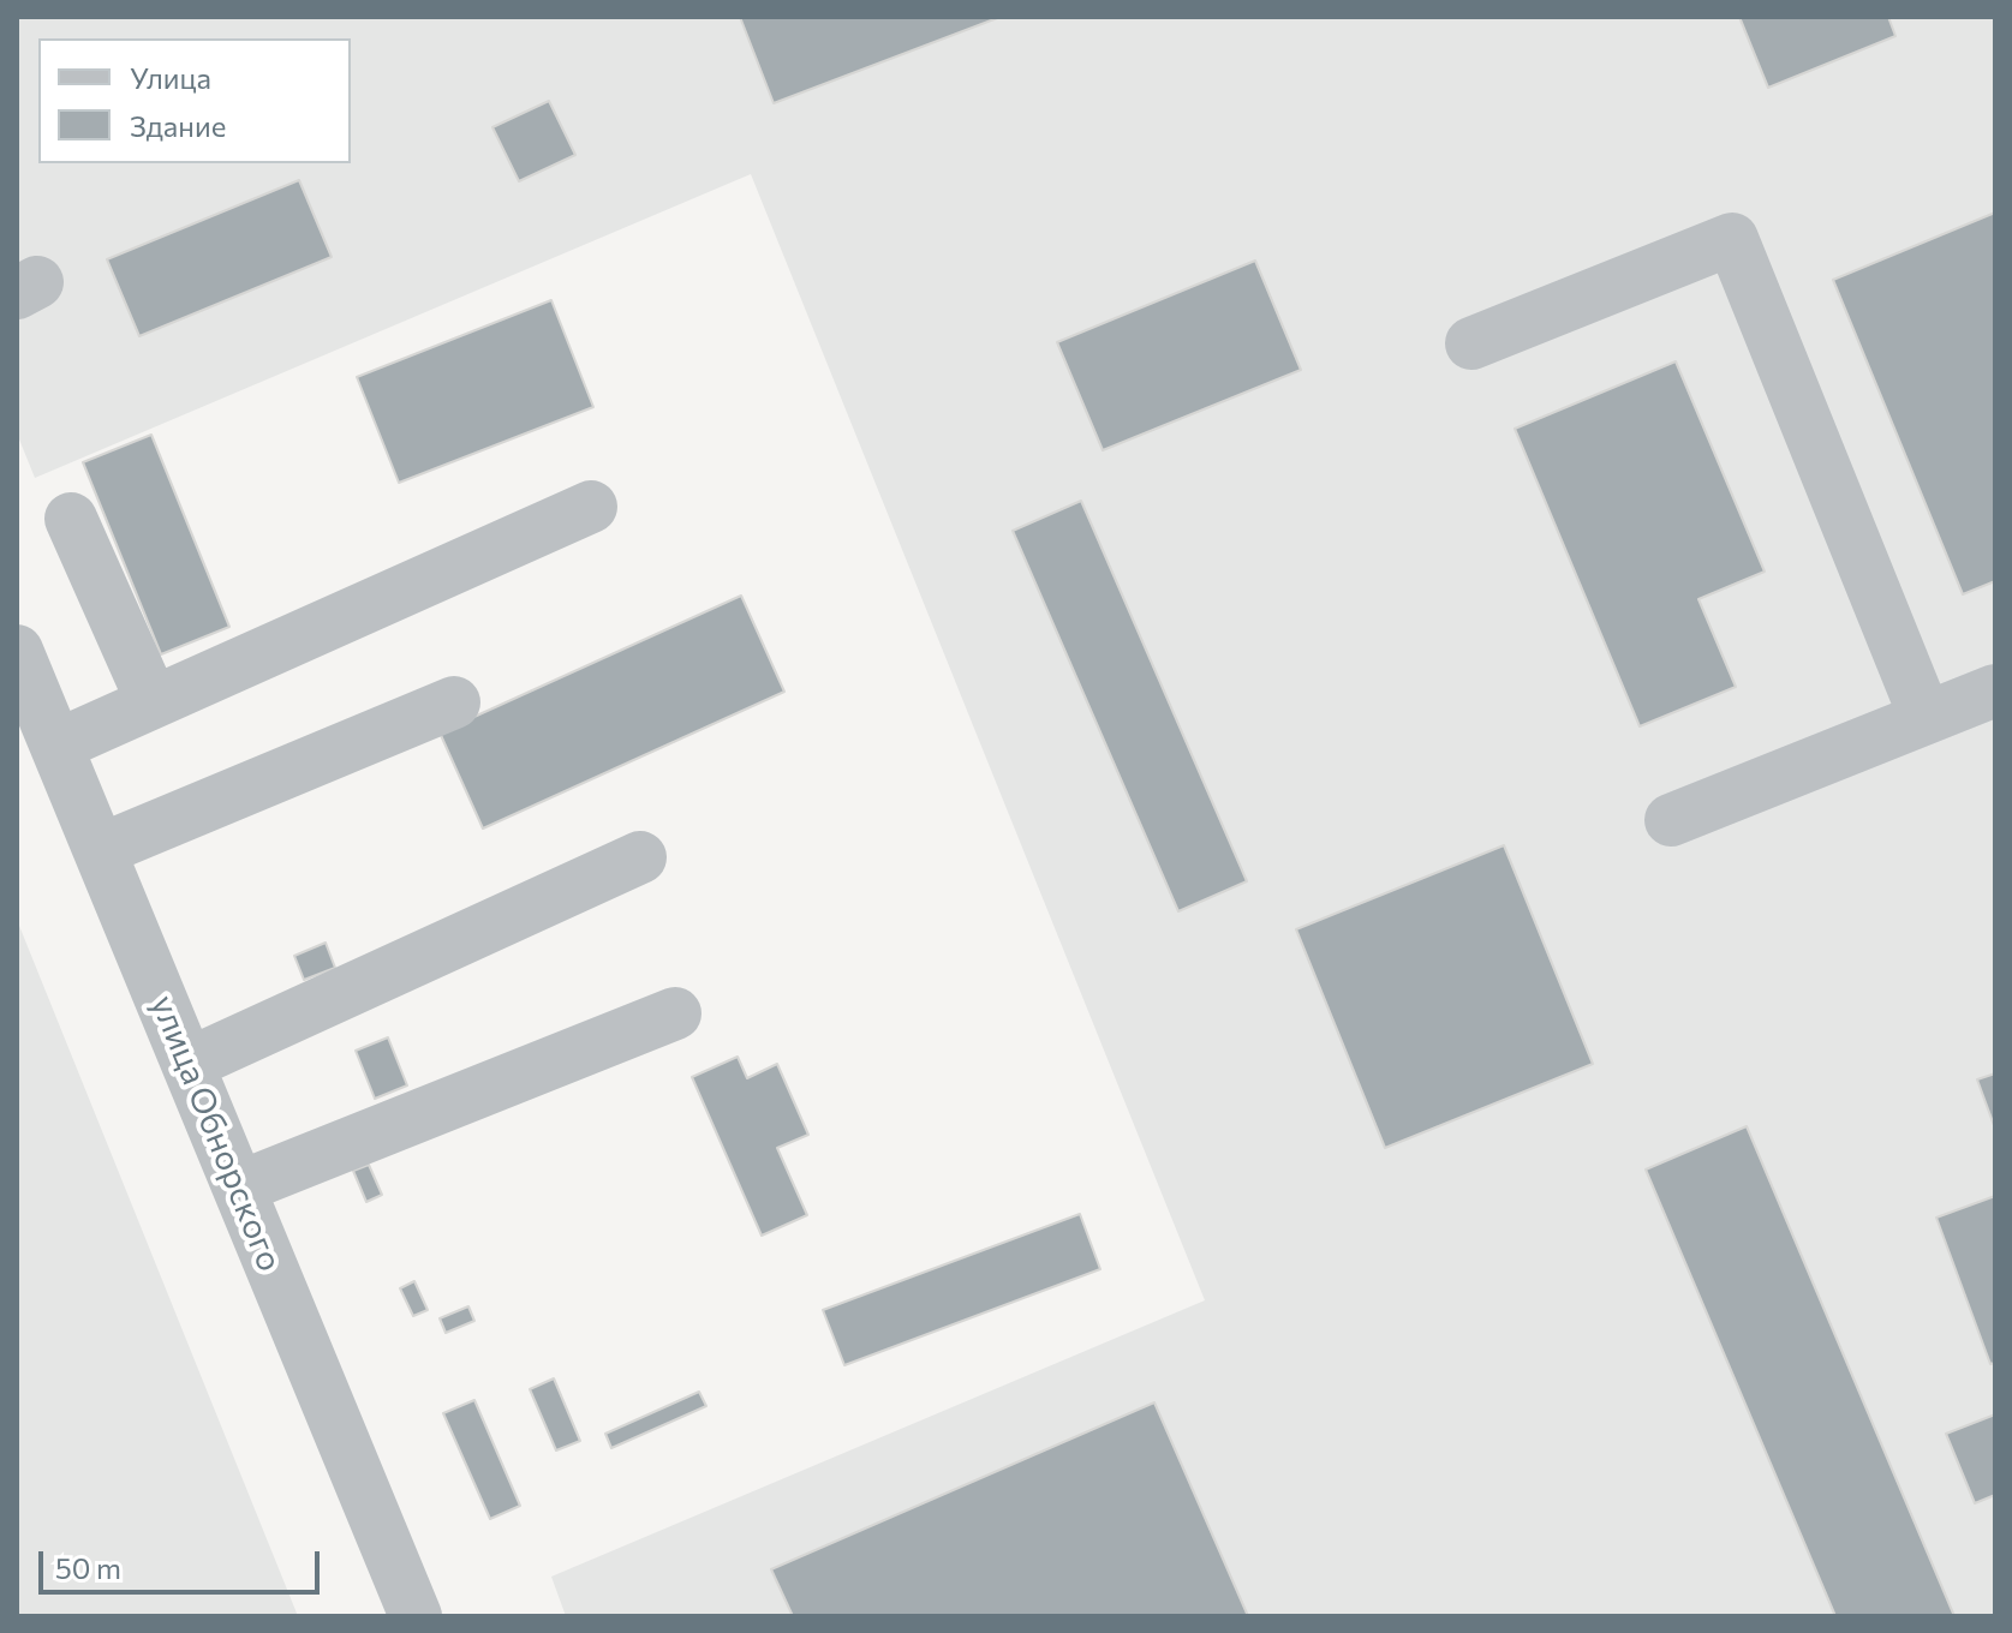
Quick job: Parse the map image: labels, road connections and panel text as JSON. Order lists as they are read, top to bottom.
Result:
{
  "streets": {
    "street": ["улица Обнорского"]
  },
  "legend": ["Улица", "Здание"],
  "scale_bar": "50 m"
}
